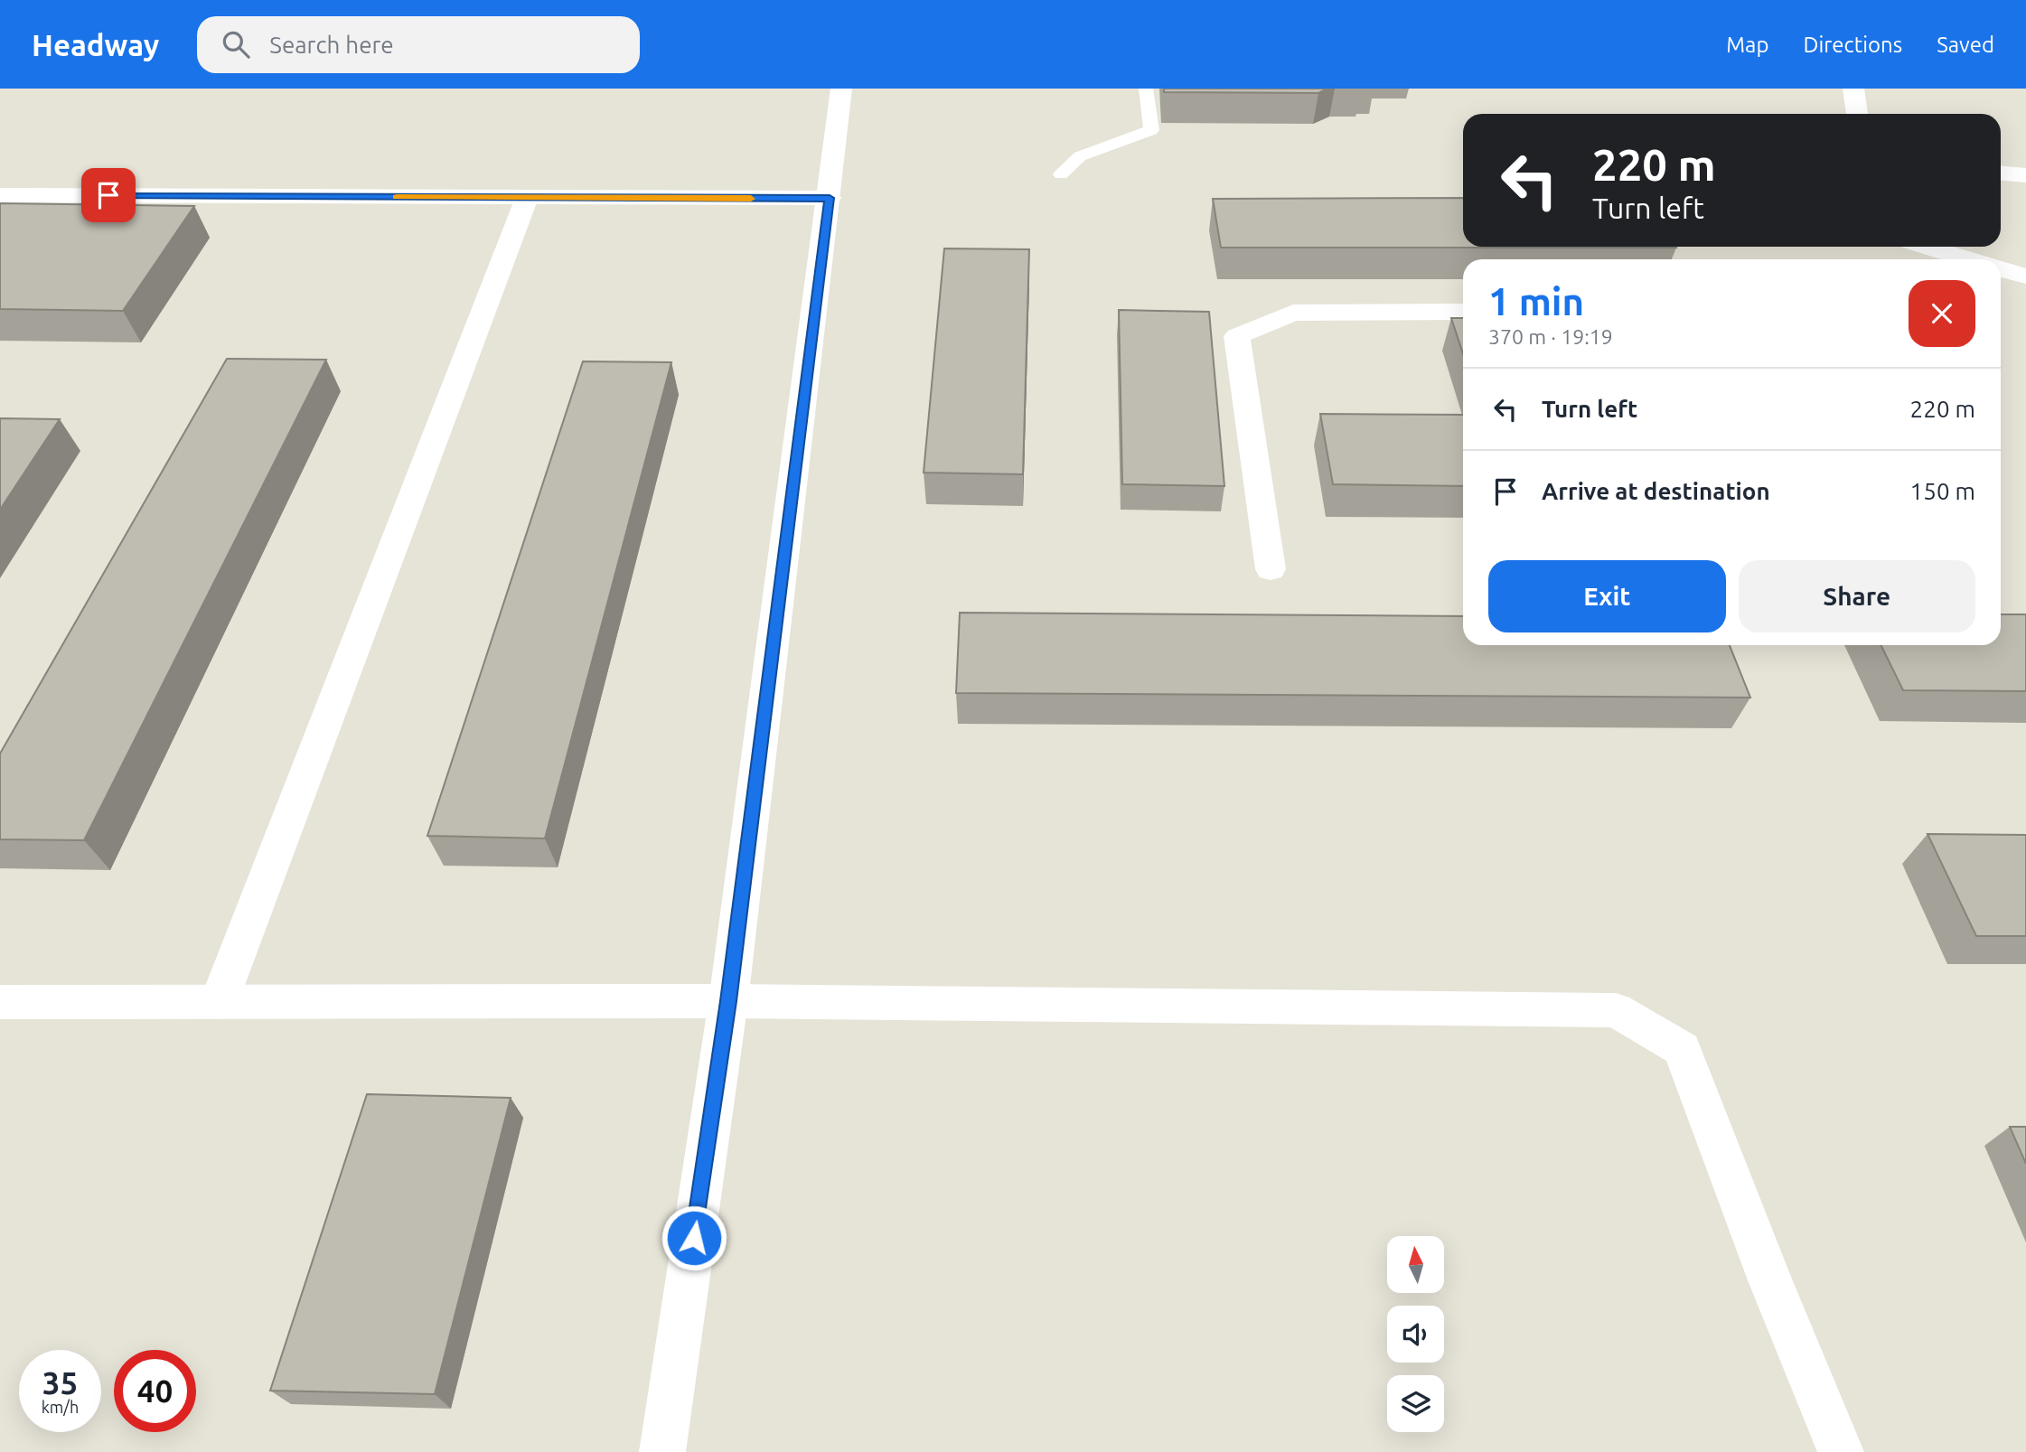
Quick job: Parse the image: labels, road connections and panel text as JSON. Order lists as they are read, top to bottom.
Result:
{
  "north": "top",
  "page": {
    "header": "Headway",
    "search": "Search here",
    "nav": ["Map", "Directions", "Saved"],
    "turn": ["220 m", "Turn left"],
    "heading": ["1 min", "370 m · 19:19"],
    "list": [
      {
        "name": "Turn left",
        "value": "220 m"
      },
      {
        "name": "Arrive at destination",
        "value": "150 m"
      }
    ],
    "buttons": ["Exit", "Share"],
    "speed": "35 km/h",
    "limit": "40"
  }
}
